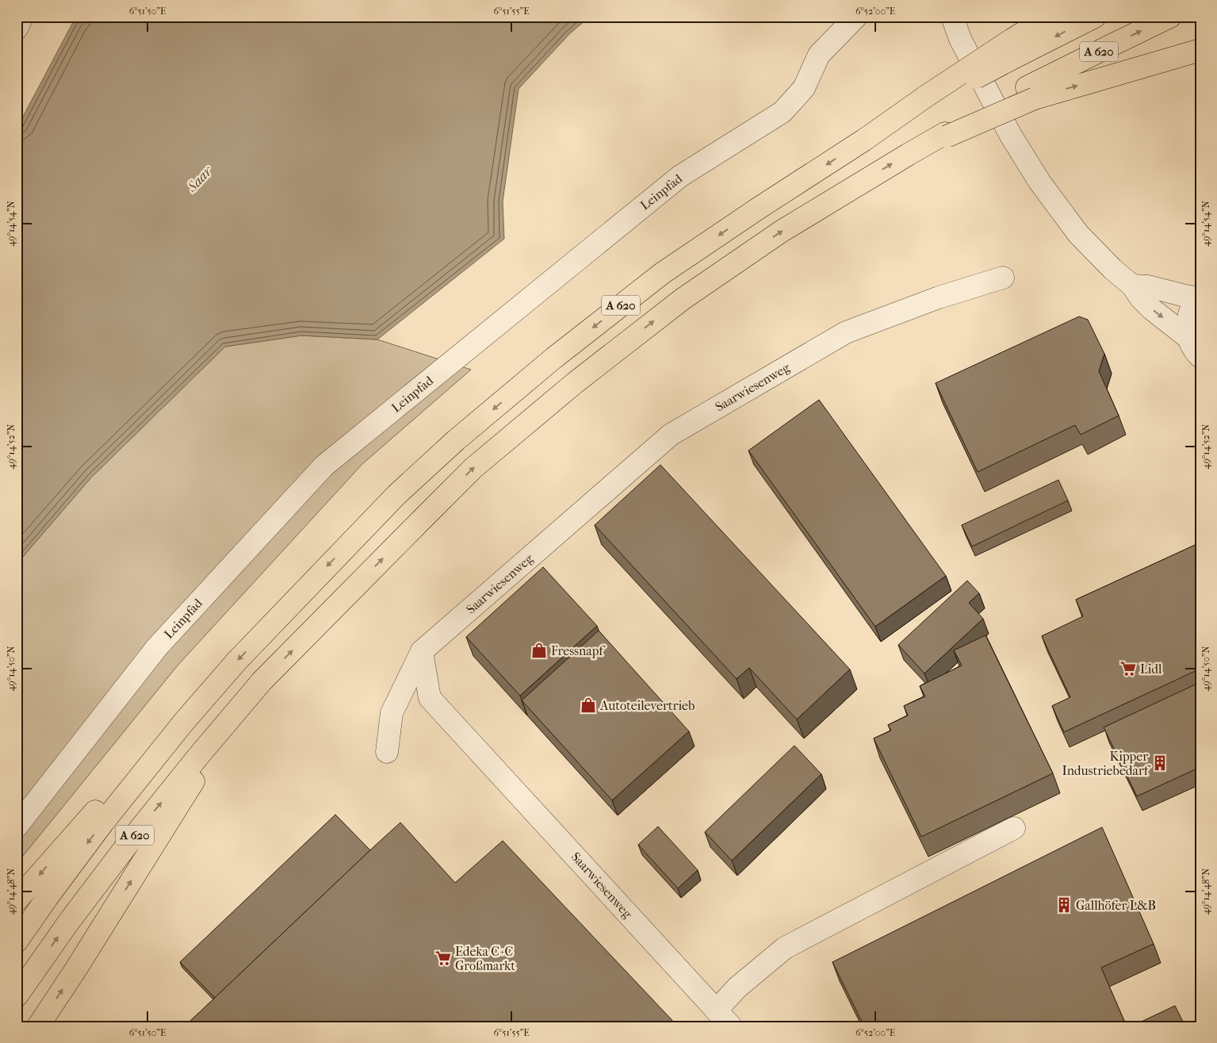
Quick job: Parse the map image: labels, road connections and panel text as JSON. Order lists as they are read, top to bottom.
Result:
{
  "streets": {
    "highway": ["A 620"],
    "street": ["Leinpfad", "Saarwiesenweg"]
  },
  "water": ["Saar"],
  "places": {
    "shop": ["Fressnapf", "Autoteilevertrieb"],
    "supermarket": ["Lidl", "Edeka C+C Großmarkt"],
    "building": ["Kipper Industriebedarf", "Gallhöfer L&B"]
  },
  "coordinates": [
    "6°51'50\"E",
    "6°51'55\"E",
    "6°52'00\"E",
    "49°14'54\"N",
    "49°14'52\"N",
    "49°14'50\"N",
    "49°14'48\"N"
  ]
}
